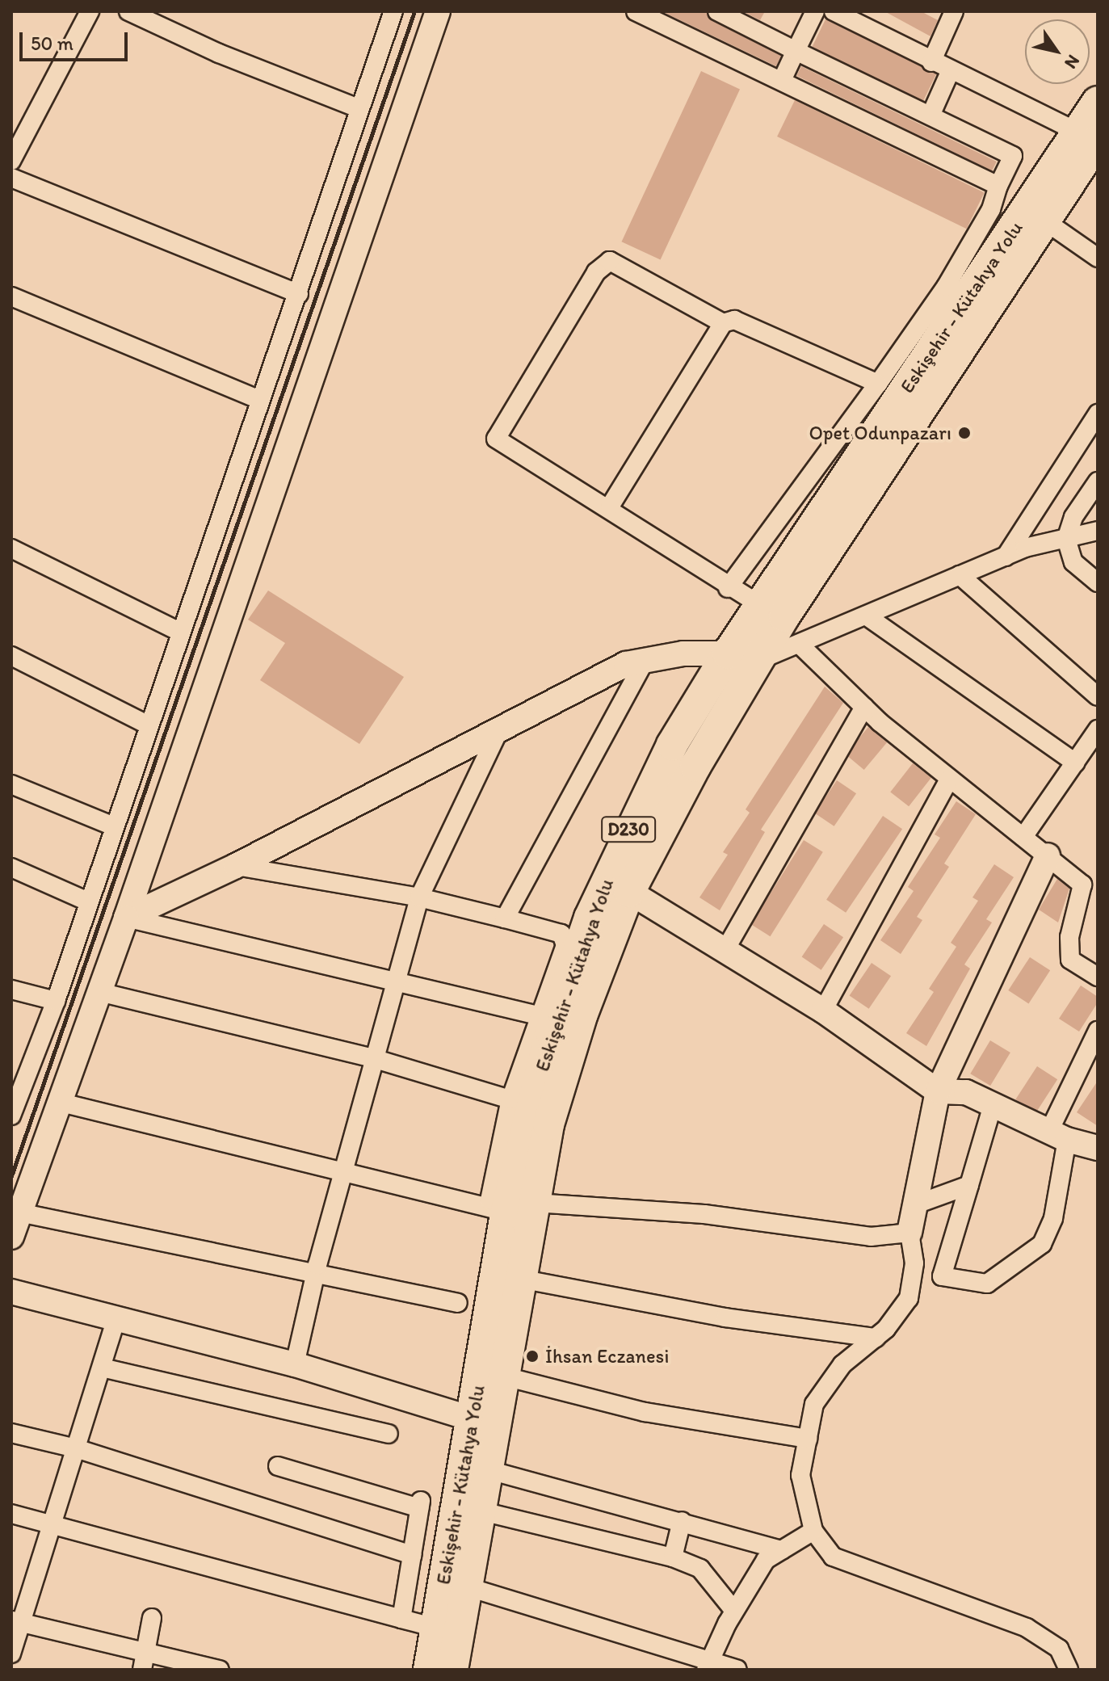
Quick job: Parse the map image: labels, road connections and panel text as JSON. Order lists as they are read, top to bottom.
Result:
{
  "streets": {
    "highway": ["Eskişehir - Kütahya Yolu", "D230"]
  },
  "places": ["Opet Odunpazarı", "İhsan Eczanesi"],
  "scale_bar": "50 m",
  "north": "bottom right"
}
